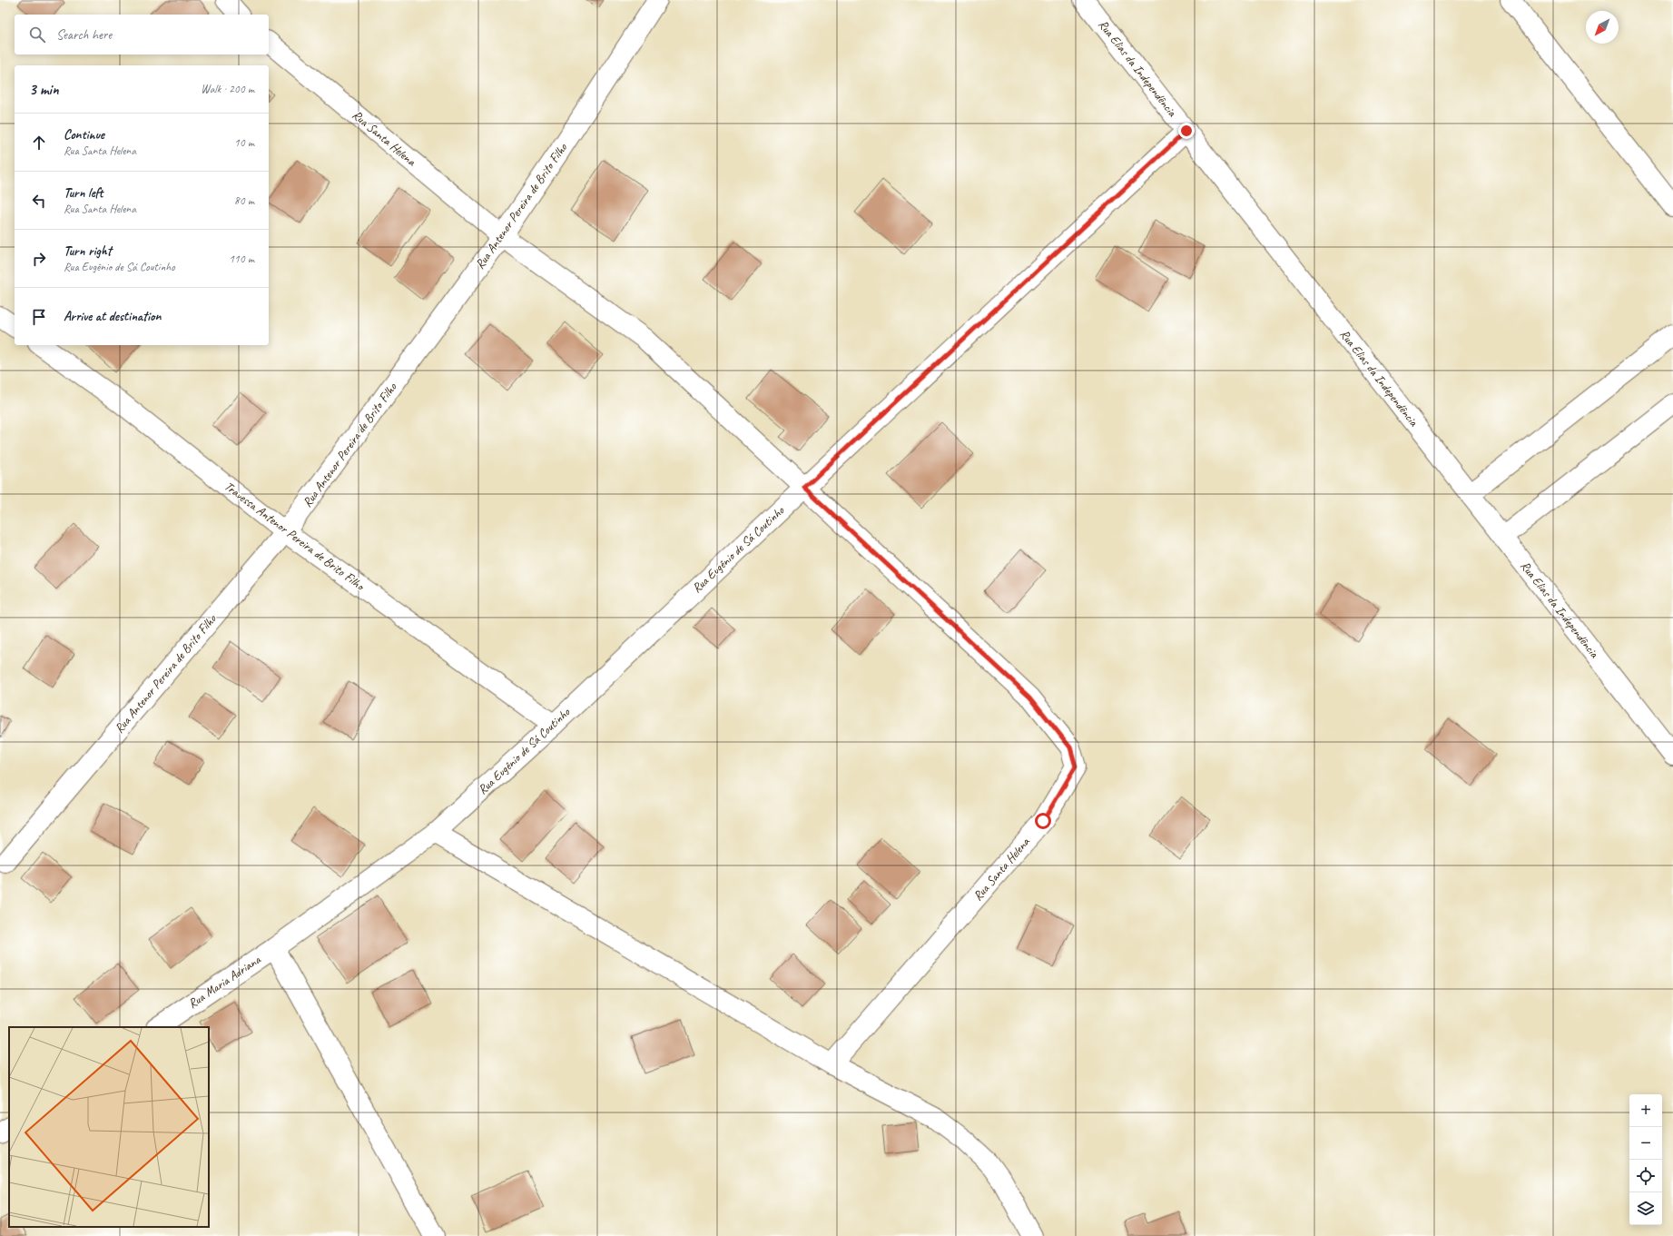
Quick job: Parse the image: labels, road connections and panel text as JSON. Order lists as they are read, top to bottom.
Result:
{
  "streets": {
    "street": [
      "Rua Elias da Independência",
      "Rua Santa Helena",
      "Rua Antenor Pereira de Brito Filho",
      "Travessa Antenor Pereira de Brito Filho",
      "Rua Eugênio de Sá Coutinho",
      "Rua Maria Adriana"
    ]
  },
  "crossings": [
    ["Rua Elias da Independência", "Rua Eugênio de Sá Coutinho"],
    ["Rua Santa Helena", "Rua Antenor Pereira de Brito Filho"],
    ["Rua Santa Helena", "Rua Eugênio de Sá Coutinho"],
    ["Rua Antenor Pereira de Brito Filho", "Travessa Antenor Pereira de Brito Filho"],
    ["Travessa Antenor Pereira de Brito Filho", "Rua Eugênio de Sá Coutinho"],
    ["Rua Eugênio de Sá Coutinho", "Rua Maria Adriana"]
  ],
  "north": "bottom left",
  "page": {
    "search": "Search here",
    "heading": ["3 min", "Walk · 200 m"],
    "list": [
      ["Continue", "Rua Santa Helena", "10 m"],
      ["Turn left", "Rua Santa Helena", "80 m"],
      ["Turn right", "Rua Eugênio de Sá Coutinho", "110 m"],
      "Arrive at destination"
    ],
    "map_buttons": ["+", "−"]
  }
}
